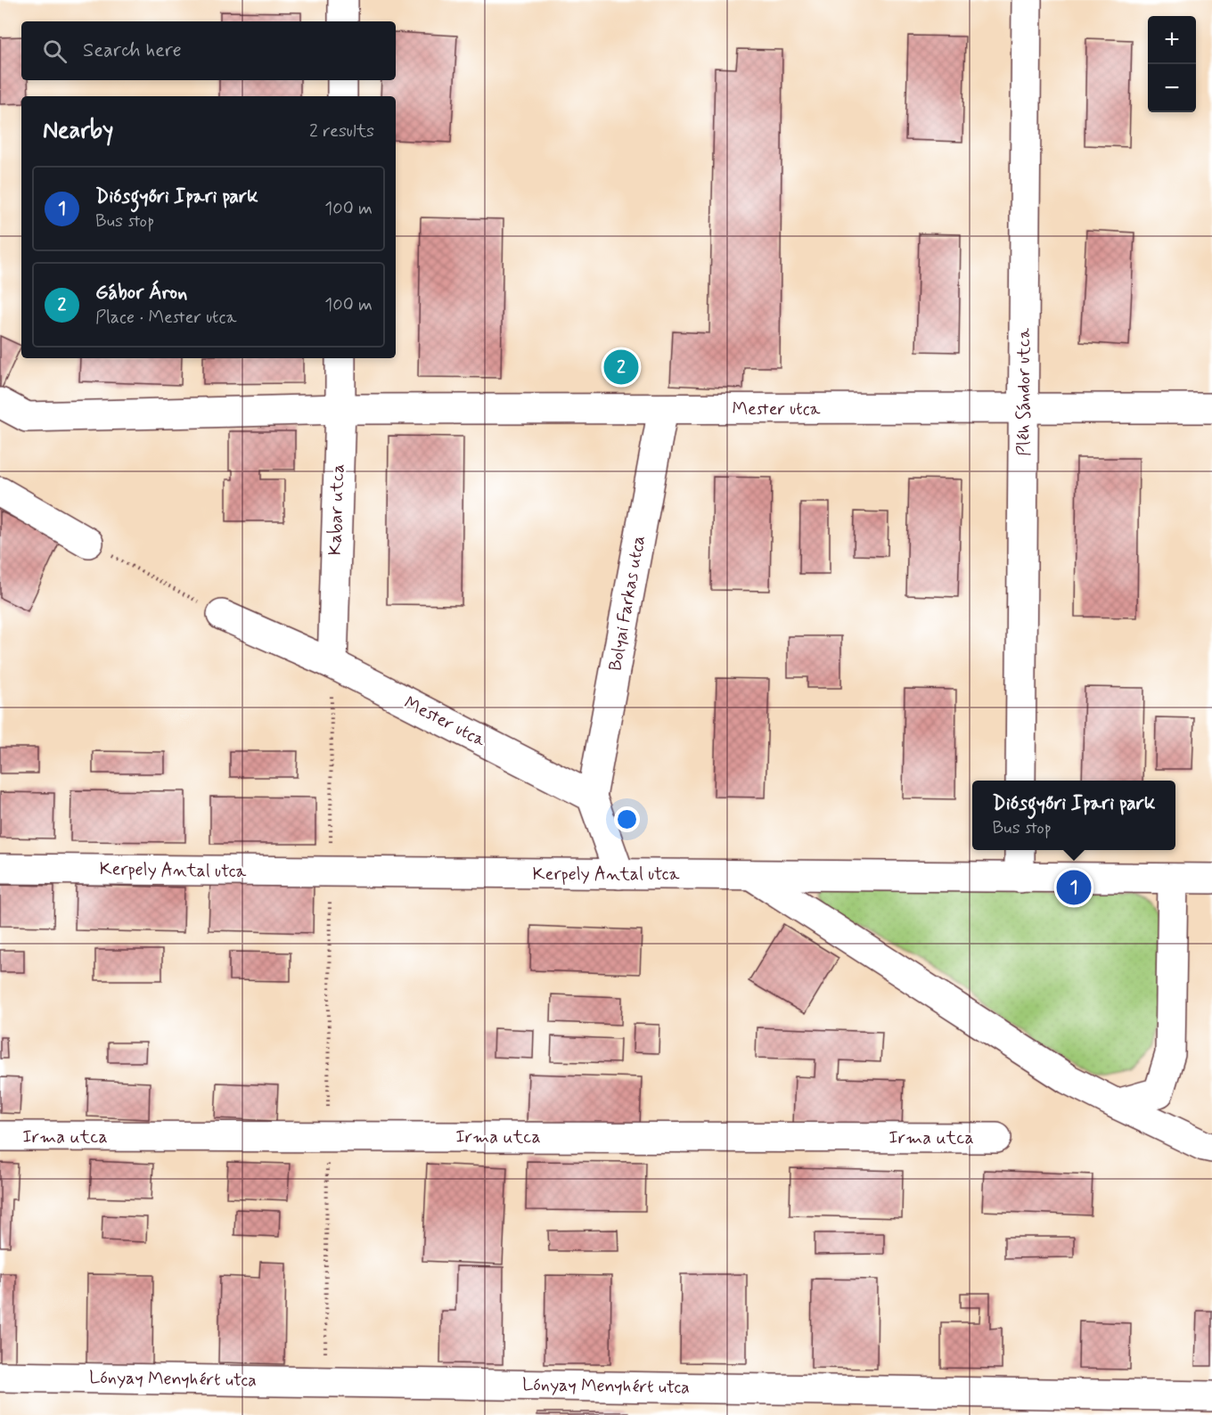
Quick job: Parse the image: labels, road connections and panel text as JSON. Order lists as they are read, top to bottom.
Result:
{
  "streets": {
    "street": [
      "Pléh Sándor utca",
      "Mester utca",
      "Kabar utca",
      "Bolyai Farkas utca",
      "Kerpely Antal utca",
      "Irma utca",
      "Lónyay Menyhért utca"
    ]
  },
  "crossings": [
    ["Pléh Sándor utca", "Mester utca"],
    ["Mester utca", "Kabar utca"],
    ["Mester utca", "Bolyai Farkas utca"]
  ],
  "page": {
    "map_buttons": ["+", "−"],
    "search": "Search here",
    "heading": ["Nearby", "2 results"],
    "list": [
      {
        "mark": "1",
        "name": "Diósgyőri Ipari park",
        "note": "Bus stop",
        "value": "100 m"
      },
      {
        "mark": "2",
        "name": "Gábor Áron",
        "note": "Place · Mester utca",
        "value": "100 m"
      }
    ],
    "pins": ["2", "1"],
    "popup": ["Diósgyőri Ipari park", "Bus stop"]
  }
}
